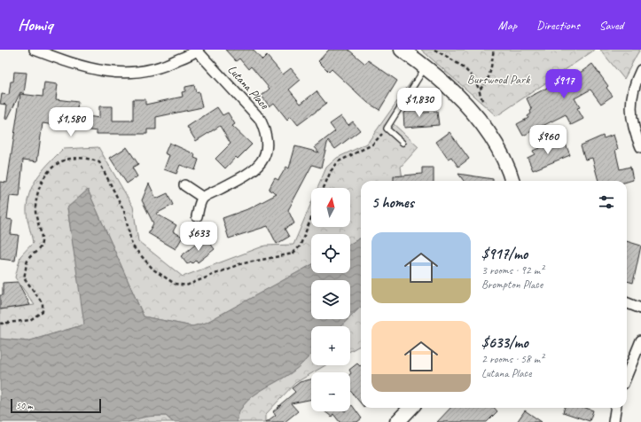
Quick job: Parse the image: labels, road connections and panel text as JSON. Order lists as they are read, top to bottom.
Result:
{
  "streets": {
    "street": ["Lutana Place"]
  },
  "parks": ["Burswood Park"],
  "scale_bar": "50 m",
  "north": "top",
  "page": {
    "header": "Homiq",
    "nav": ["Map", "Directions", "Saved"],
    "price": [
      "$917",
      "$1,830",
      "$1,580",
      "$960",
      "$633"
    ],
    "heading": "5 homes",
    "map_buttons": ["+", "−"],
    "list": [
      {
        "name": "$917/mo",
        "note": "3 rooms · 92 m² · Brompton Place"
      },
      {
        "name": "$633/mo",
        "note": "2 rooms · 58 m² · Lutana Place"
      }
    ],
    "scale": "50 m"
  }
}
